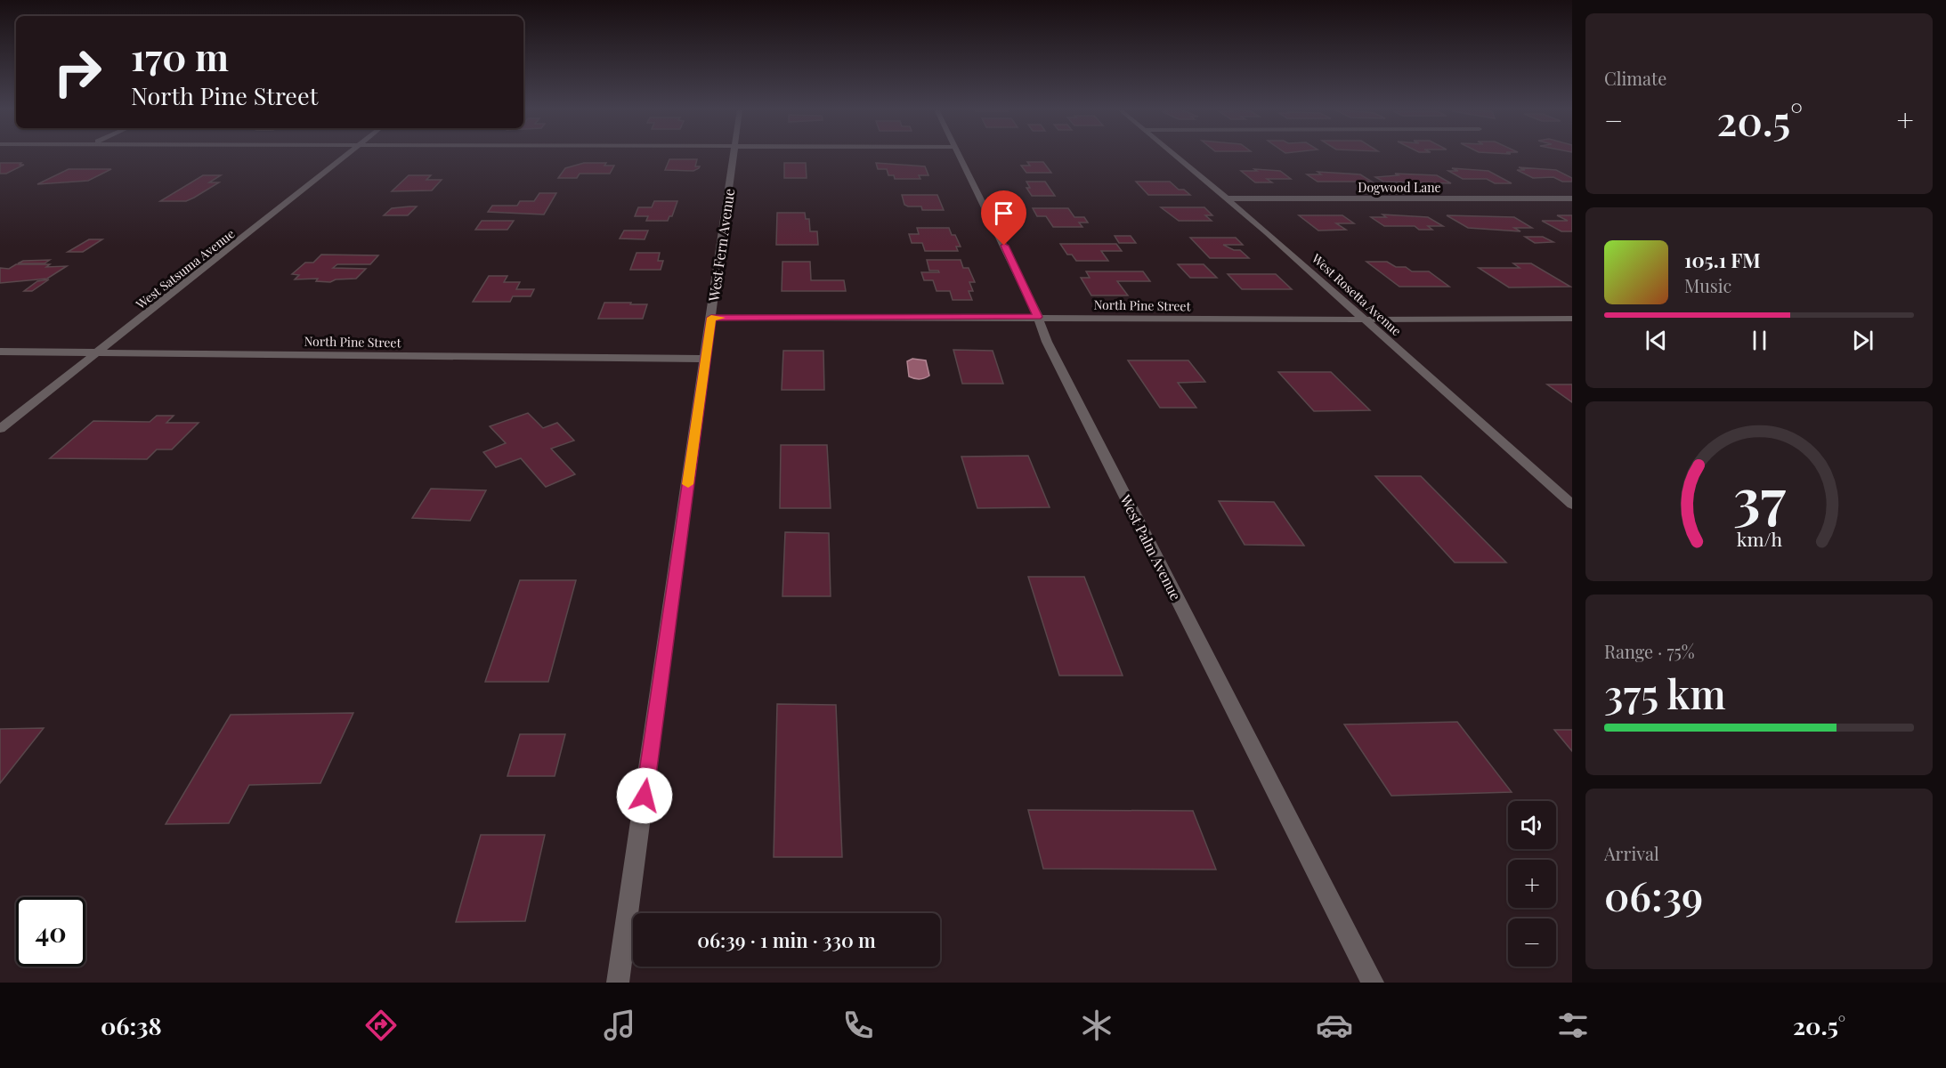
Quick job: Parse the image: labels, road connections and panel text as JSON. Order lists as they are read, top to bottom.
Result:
{
  "streets": {
    "street": [
      "Dogwood Lane",
      "West Fern Avenue",
      "West Satsuma Avenue",
      "West Rosetta Avenue",
      "North Pine Street",
      "West Palm Avenue"
    ]
  },
  "crossings": [
    ["Dogwood Lane", "West Rosetta Avenue"],
    ["West Fern Avenue", "North Pine Street"],
    ["West Satsuma Avenue", "North Pine Street"],
    ["West Rosetta Avenue", "North Pine Street"],
    ["North Pine Street", "West Palm Avenue"]
  ],
  "page": {
    "tile": [
      "Climate",
      ["Range · 75%", "375 km"],
      ["Arrival", "06:39"]
    ],
    "turn": ["170 m", "North Pine Street"],
    "heat": ["−", "20.5°", "+"],
    "song": ["105.1 FM", "Music"],
    "map_buttons": ["+", "−"],
    "limit": "40",
    "trip": "06:39 · 1 min · 330 m",
    "tabs": ["06:38", "20.5°"],
    "gauge": ["37", "km/h"]
  }
}
